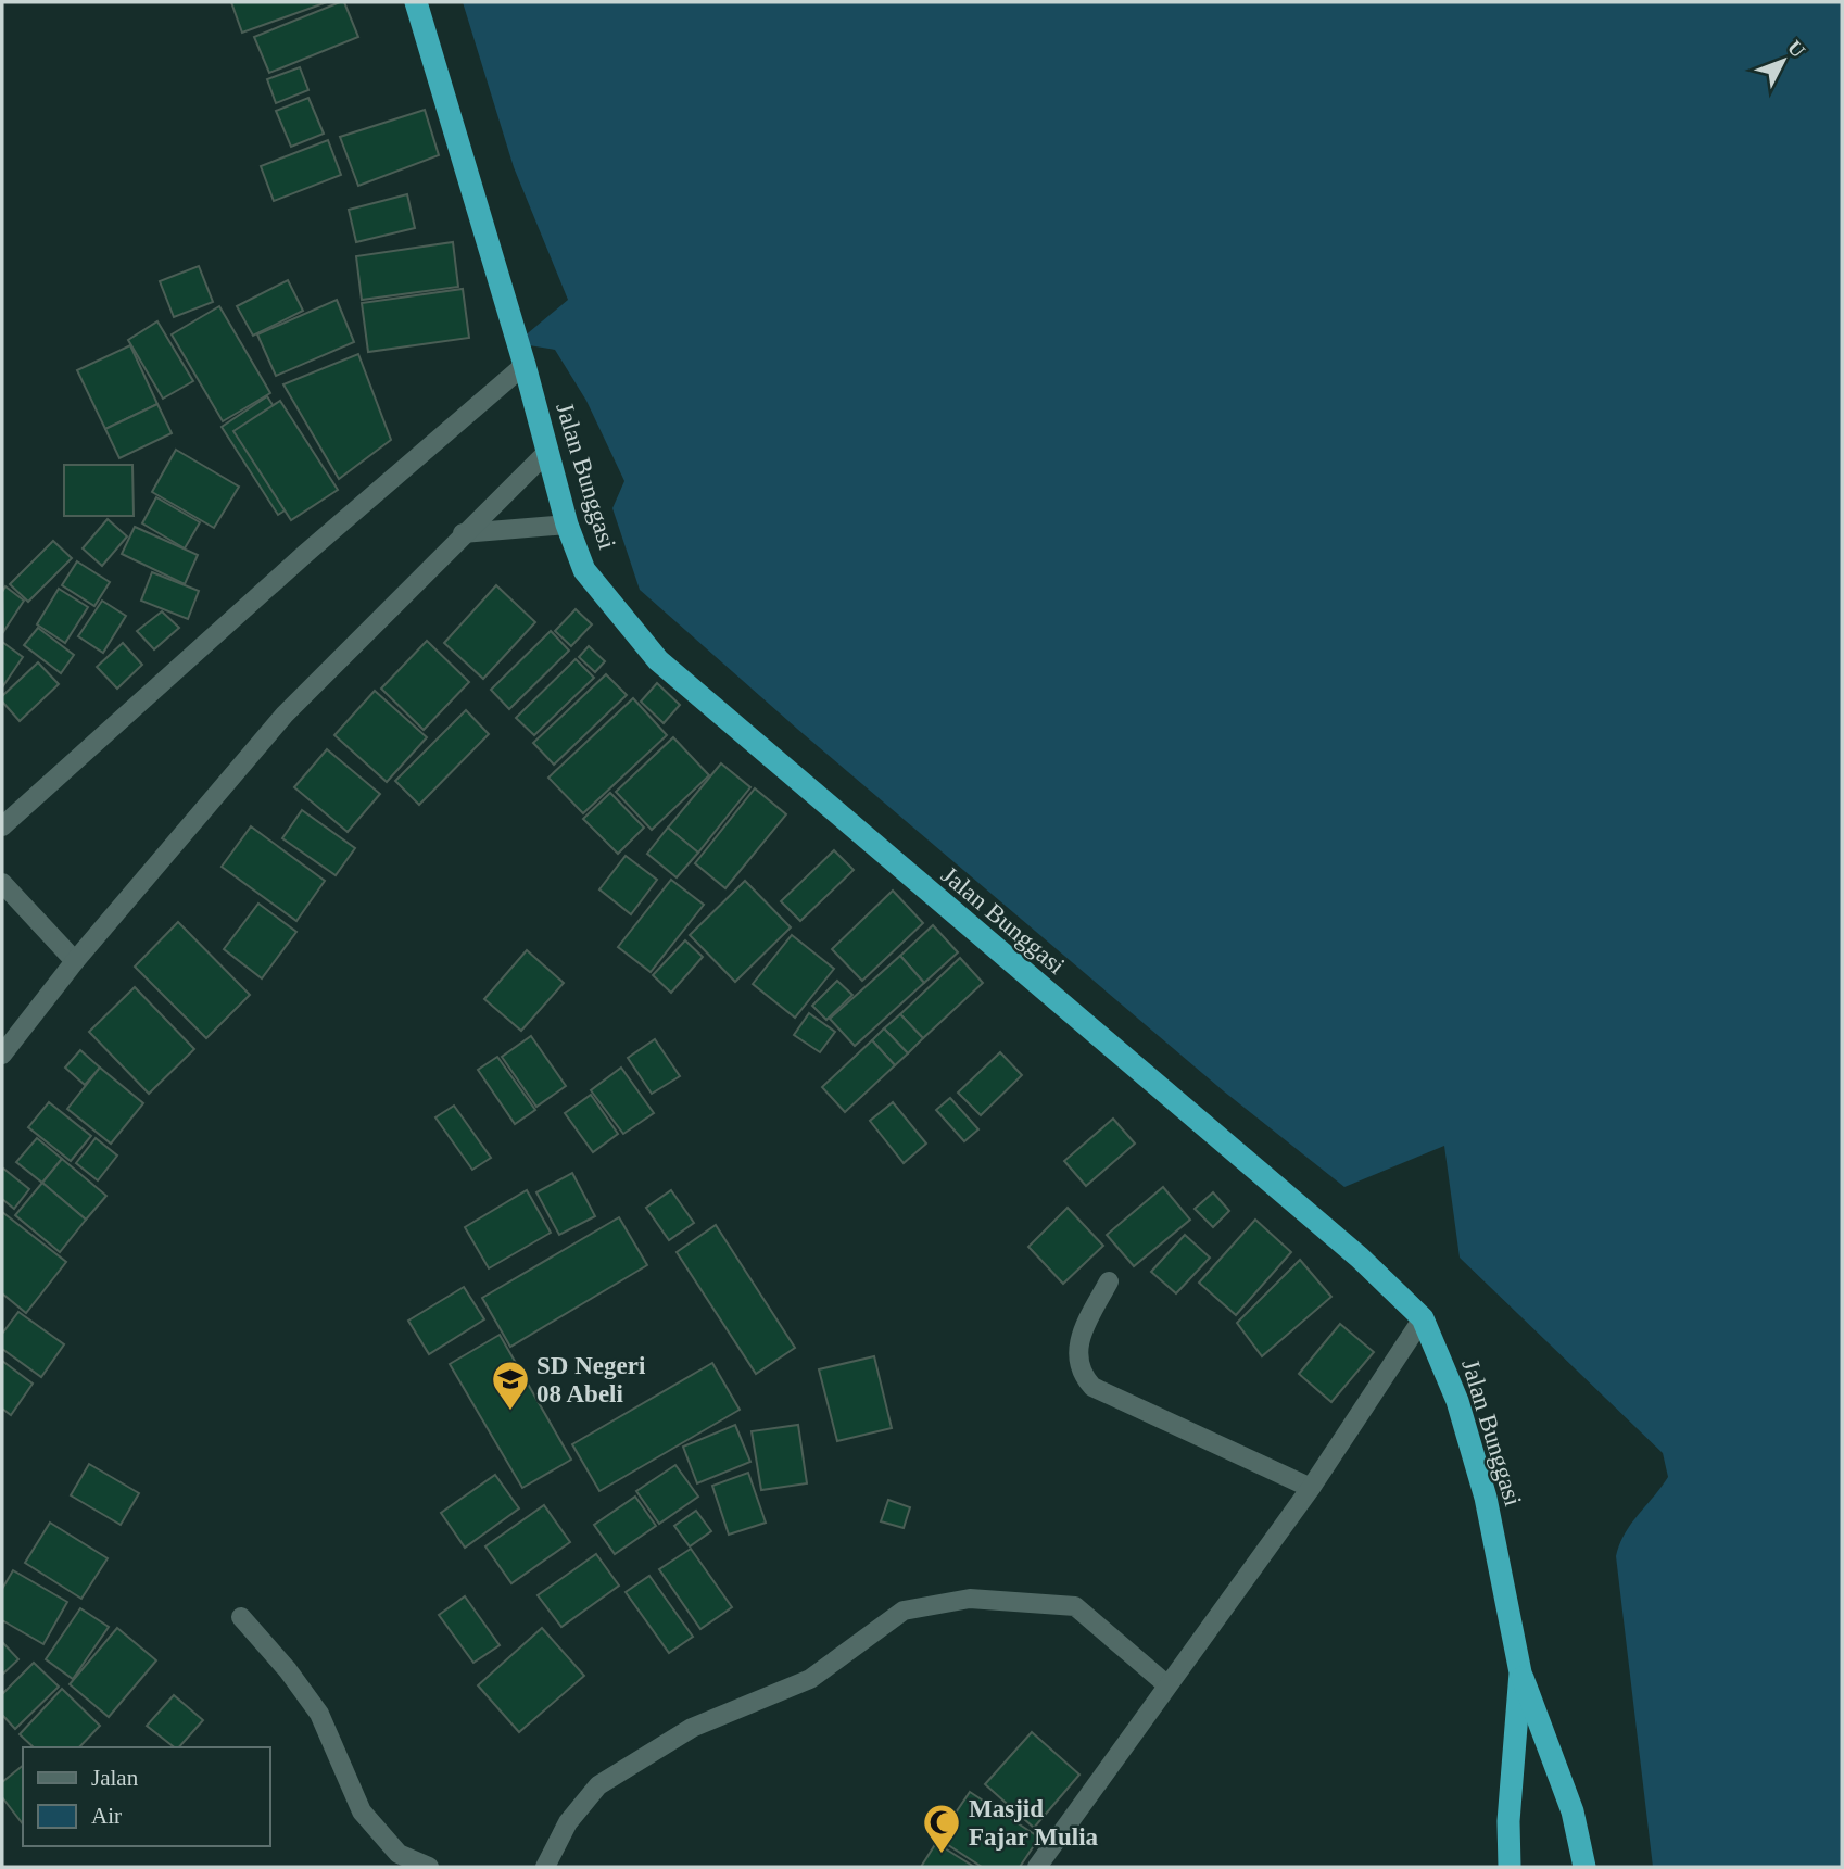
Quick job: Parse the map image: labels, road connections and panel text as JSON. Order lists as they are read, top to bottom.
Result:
{
  "streets": {
    "highway": ["Jalan Bunggasi"]
  },
  "places": {
    "school or university": ["SD Negeri 08 Abeli"],
    "mosque": ["Masjid Fajar Mulia"]
  },
  "legend": ["Jalan", "Air"],
  "north": "top right"
}
